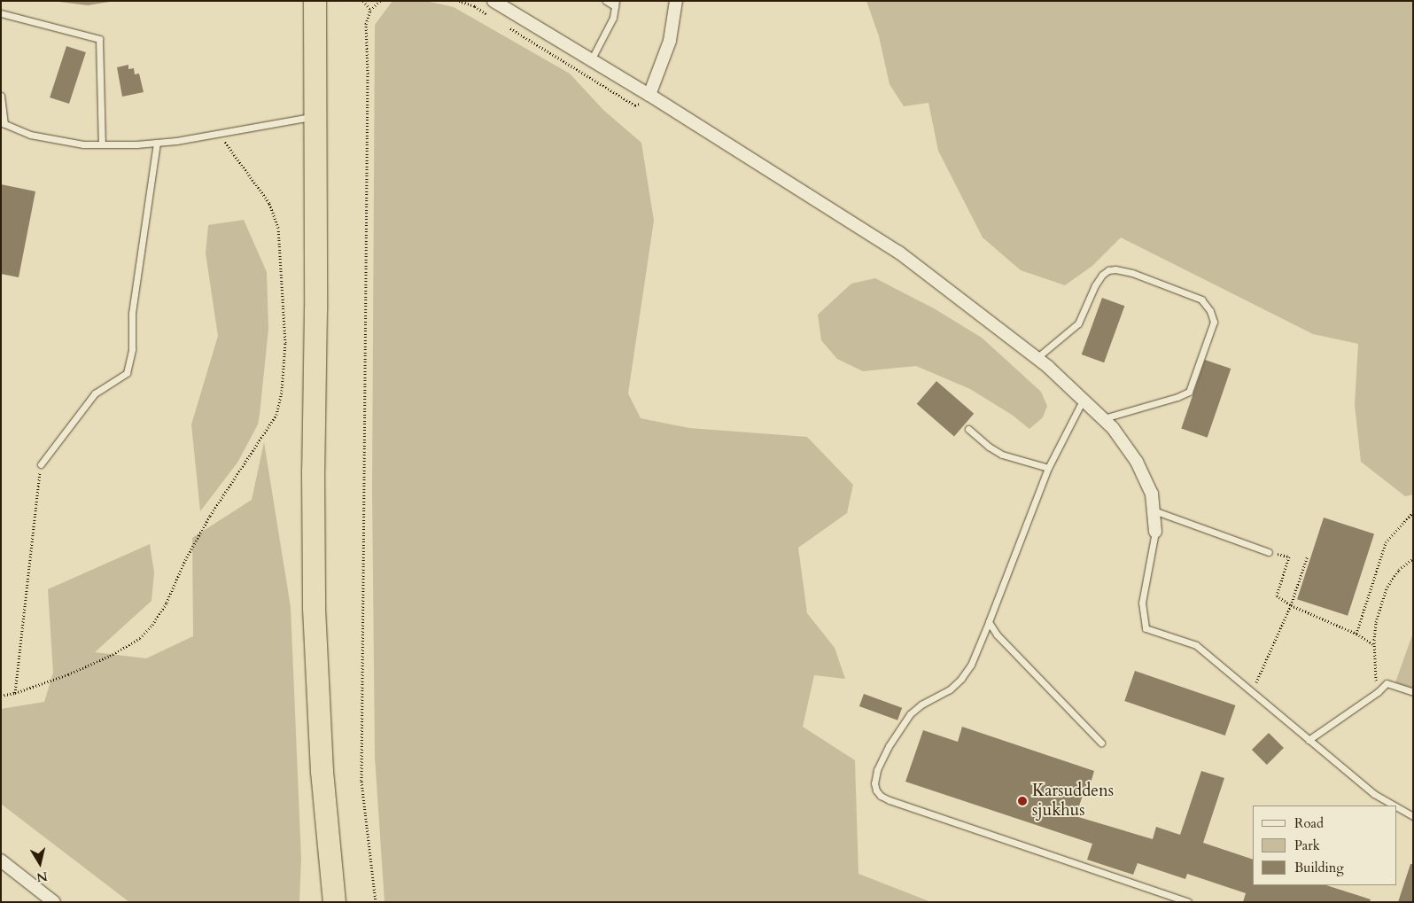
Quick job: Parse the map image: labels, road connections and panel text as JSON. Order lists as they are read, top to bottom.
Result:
{
  "places": ["Karsuddens sjukhus"],
  "legend": ["Road", "Park", "Building"],
  "north": "bottom"
}
